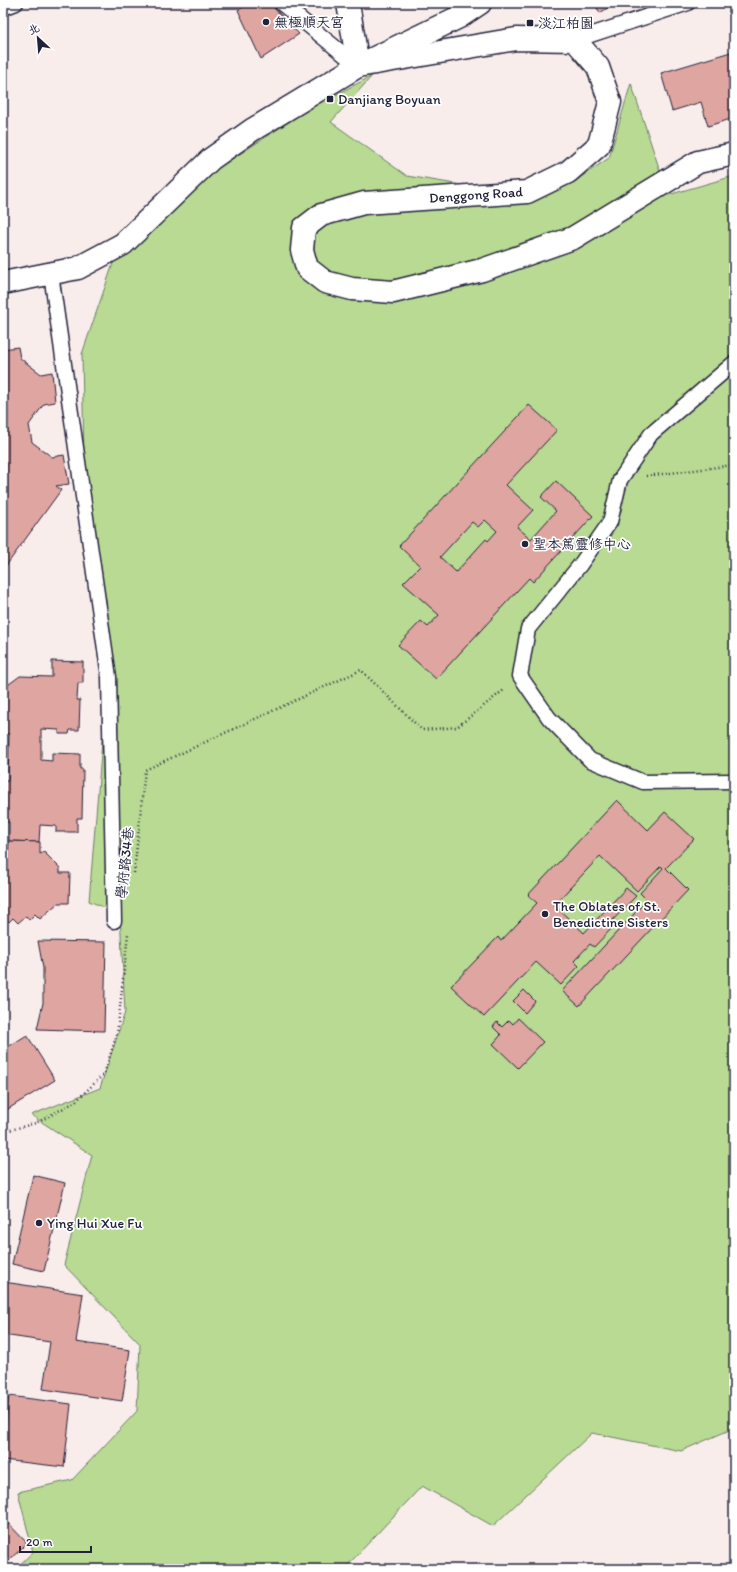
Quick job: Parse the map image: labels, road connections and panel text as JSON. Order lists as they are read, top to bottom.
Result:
{
  "streets": {
    "street": ["Denggong Road"],
    "path": ["學府路34巷"]
  },
  "places": {
    "other": [
      "無極順天宮",
      "聖本篤靈修中心",
      "The Oblates of St. Benedictine Sisters",
      "Ying Hui Xue Fu"
    ],
    "transit": ["淡江柏園", "Danjiang Boyuan"]
  },
  "scale_bar": "20 m",
  "north": "top left"
}
